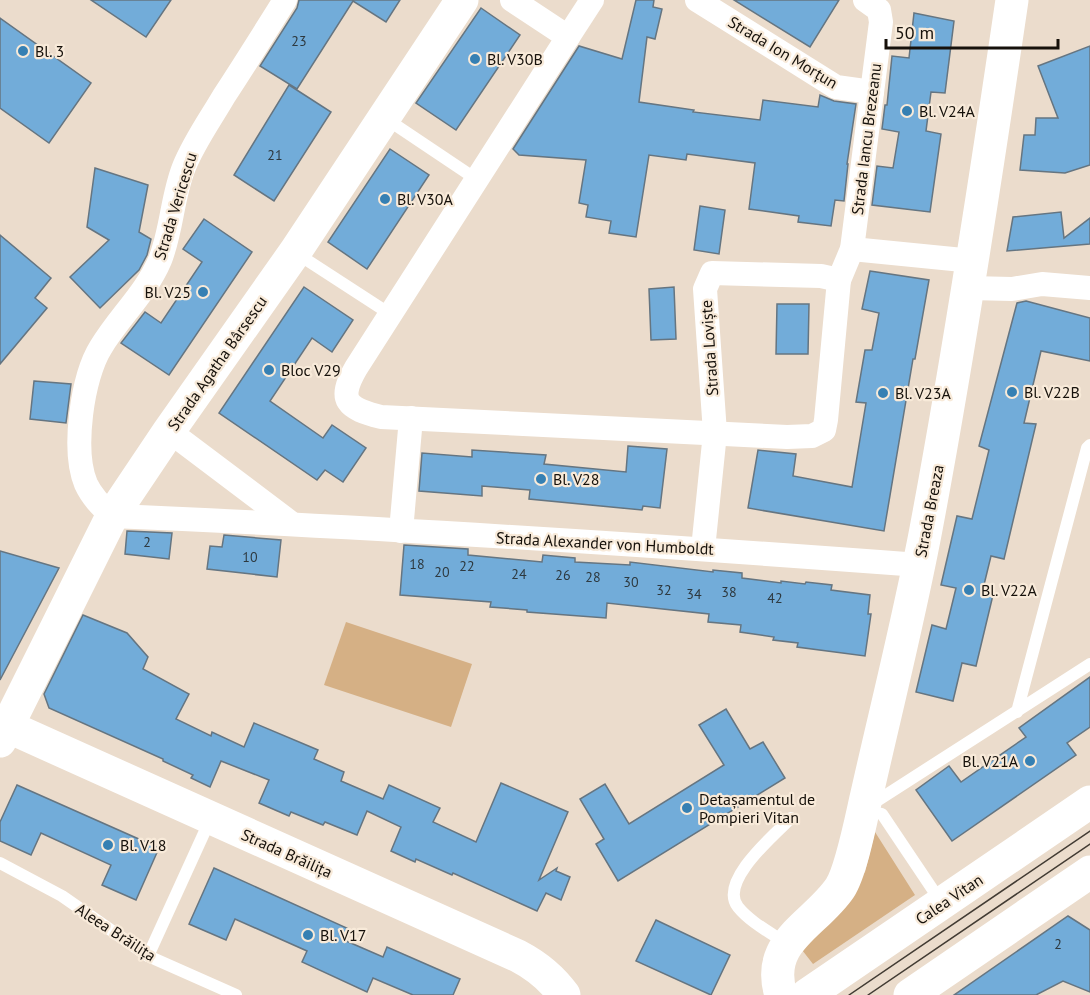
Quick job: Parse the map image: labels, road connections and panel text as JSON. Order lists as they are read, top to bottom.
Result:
{
  "streets": {
    "street": [
      "Strada Ion Morțun",
      "Strada Iancu Brezeanu",
      "Strada Vericescu",
      "Strada Loviște",
      "Strada Agatha Bârsescu",
      "Strada Breaza",
      "Strada Alexander von Humboldt",
      "Strada Brăilița",
      "Calea Vitan"
    ],
    "lane": ["Aleea Brăilița"]
  },
  "crossings": [
    ["Strada Ion Morțun", "Strada Iancu Brezeanu"],
    ["Strada Vericescu", "Strada Agatha Bârsescu"],
    ["Strada Vericescu", "Strada Alexander von Humboldt"],
    ["Strada Loviște", "Strada Alexander von Humboldt"],
    ["Strada Agatha Bârsescu", "Strada Alexander von Humboldt"],
    ["Strada Agatha Bârsescu", "Strada Brăilița"],
    ["Strada Breaza", "Strada Alexander von Humboldt"]
  ],
  "places": [
    "Bl. 3",
    "Bl. V30B",
    "Bl. V24A",
    "Bl. V30A",
    "Bl. V25",
    "Bloc V29",
    "Bl. V22B",
    "Bl. V23A",
    "Bl. V28",
    "Bl. V22A",
    "Bl. V21A",
    "Detașamentul de Pompieri Vitan",
    "Bl. V18",
    "Bl. V17"
  ],
  "house_numbers": [
    "23",
    "21",
    "2",
    "10",
    "18",
    "22",
    "20",
    "24",
    "26",
    "28",
    "30",
    "32",
    "38",
    "34",
    "42",
    "2"
  ],
  "scale_bar": "50 m"
}
